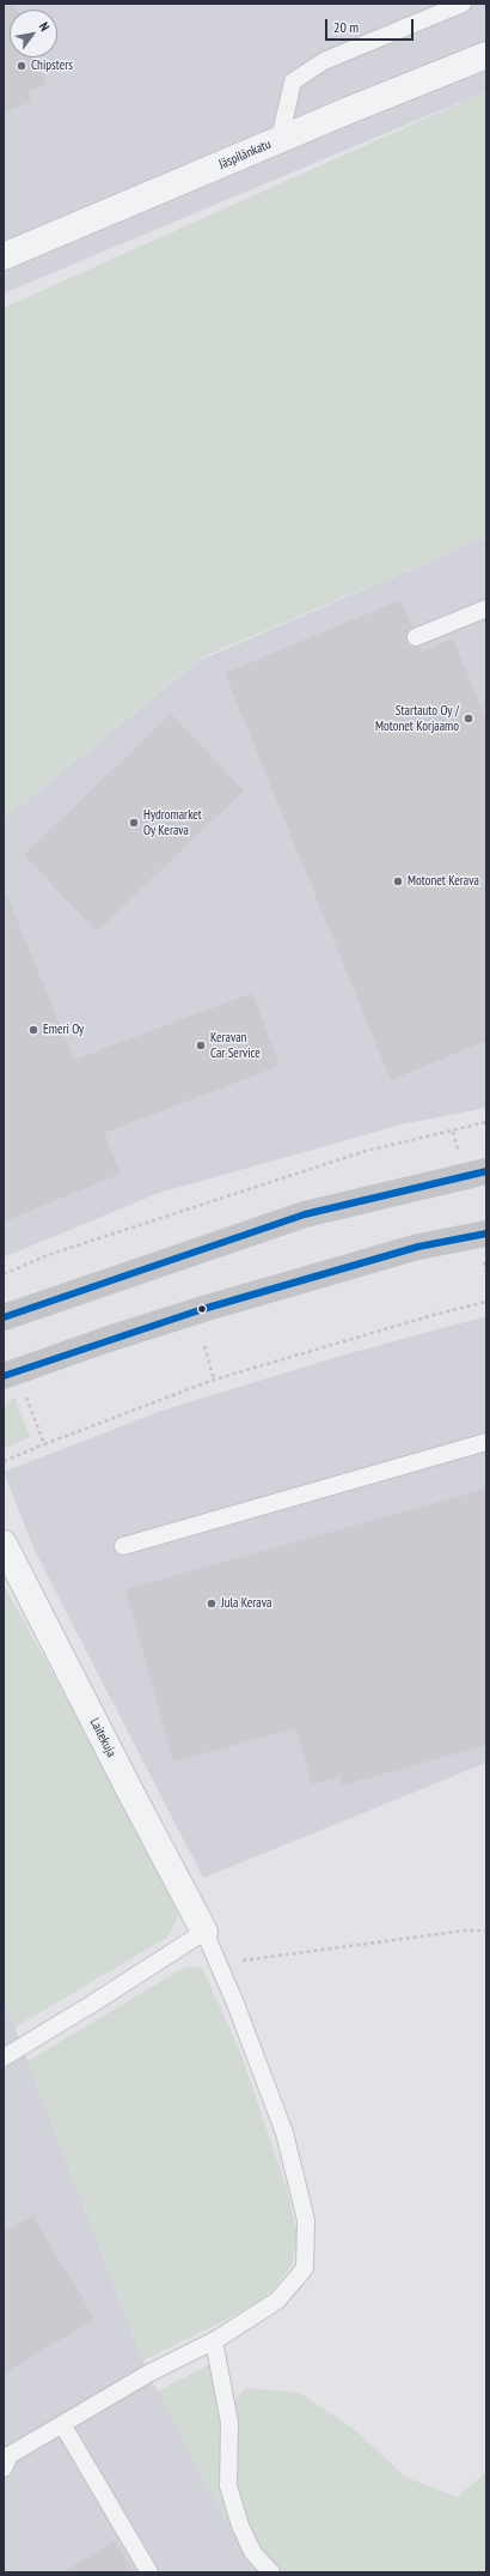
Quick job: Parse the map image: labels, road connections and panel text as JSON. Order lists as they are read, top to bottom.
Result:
{
  "streets": {
    "street": ["Jäspilänkatu", "Laitekuja"]
  },
  "places": [
    "Chipsters",
    "Startauto Oy / Motonet Korjaamo",
    "Hydromarket Oy Kerava",
    "Motonet Kerava",
    "Emeri Oy",
    "Keravan Car Service",
    "Jula Kerava"
  ],
  "scale_bar": "20 m",
  "north": "top right"
}
